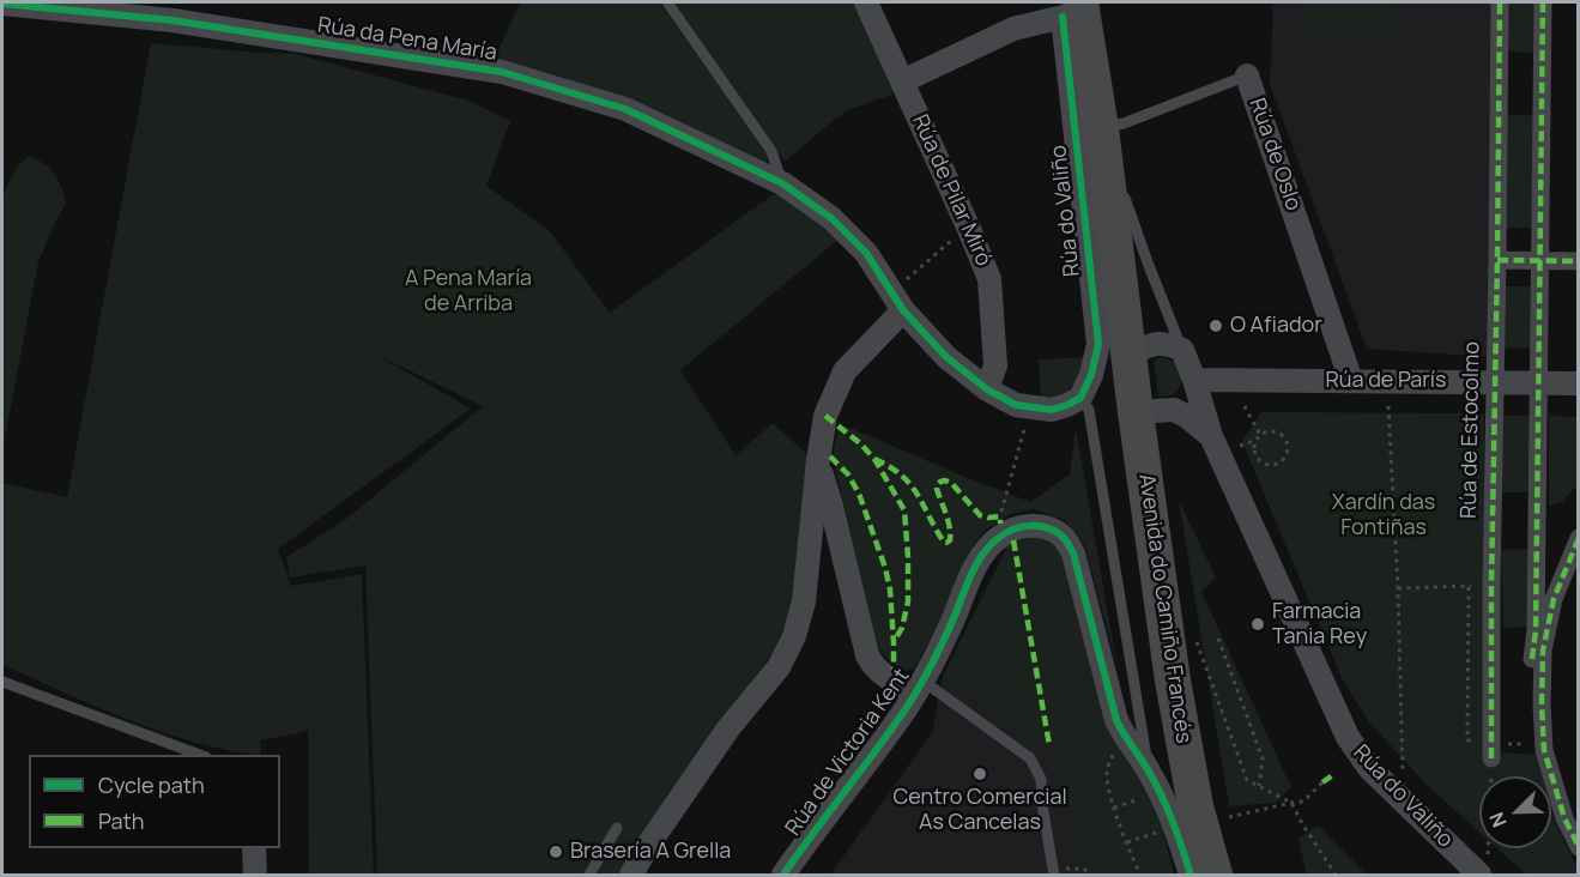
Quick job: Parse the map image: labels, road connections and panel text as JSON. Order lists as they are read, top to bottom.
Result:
{
  "streets": {
    "main road": ["Rúa do Valiño", "Avenida do Camiño Francés"],
    "street": [
      "Rúa da Pena María",
      "Rúa de Oslo",
      "Rúa de Pilar Miró",
      "Rúa de París",
      "Rúa de Estocolmo",
      "Rúa de Victoria Kent"
    ]
  },
  "crossings": [
    ["Rúa da Pena María", "Rúa de Pilar Miró"],
    ["Rúa da Pena María", "Rúa do Valiño"],
    ["Rúa de Oslo", "Rúa do Valiño"],
    ["Rúa de Oslo", "Rúa de París"],
    ["Rúa do Valiño", "Rúa de París"],
    ["Rúa do Valiño", "Avenida do Camiño Francés"],
    ["Rúa de París", "Rúa de Estocolmo"],
    ["Rúa de París", "Avenida do Camiño Francés"]
  ],
  "parks": ["A Pena María de Arriba", "Xardín das Fontiñas"],
  "places": [
    "O Afiador",
    "Farmacia Tania Rey",
    "Centro Comercial As Cancelas",
    "Brasería A Grella"
  ],
  "legend": ["Cycle path", "Path"],
  "north": "bottom left"
}
